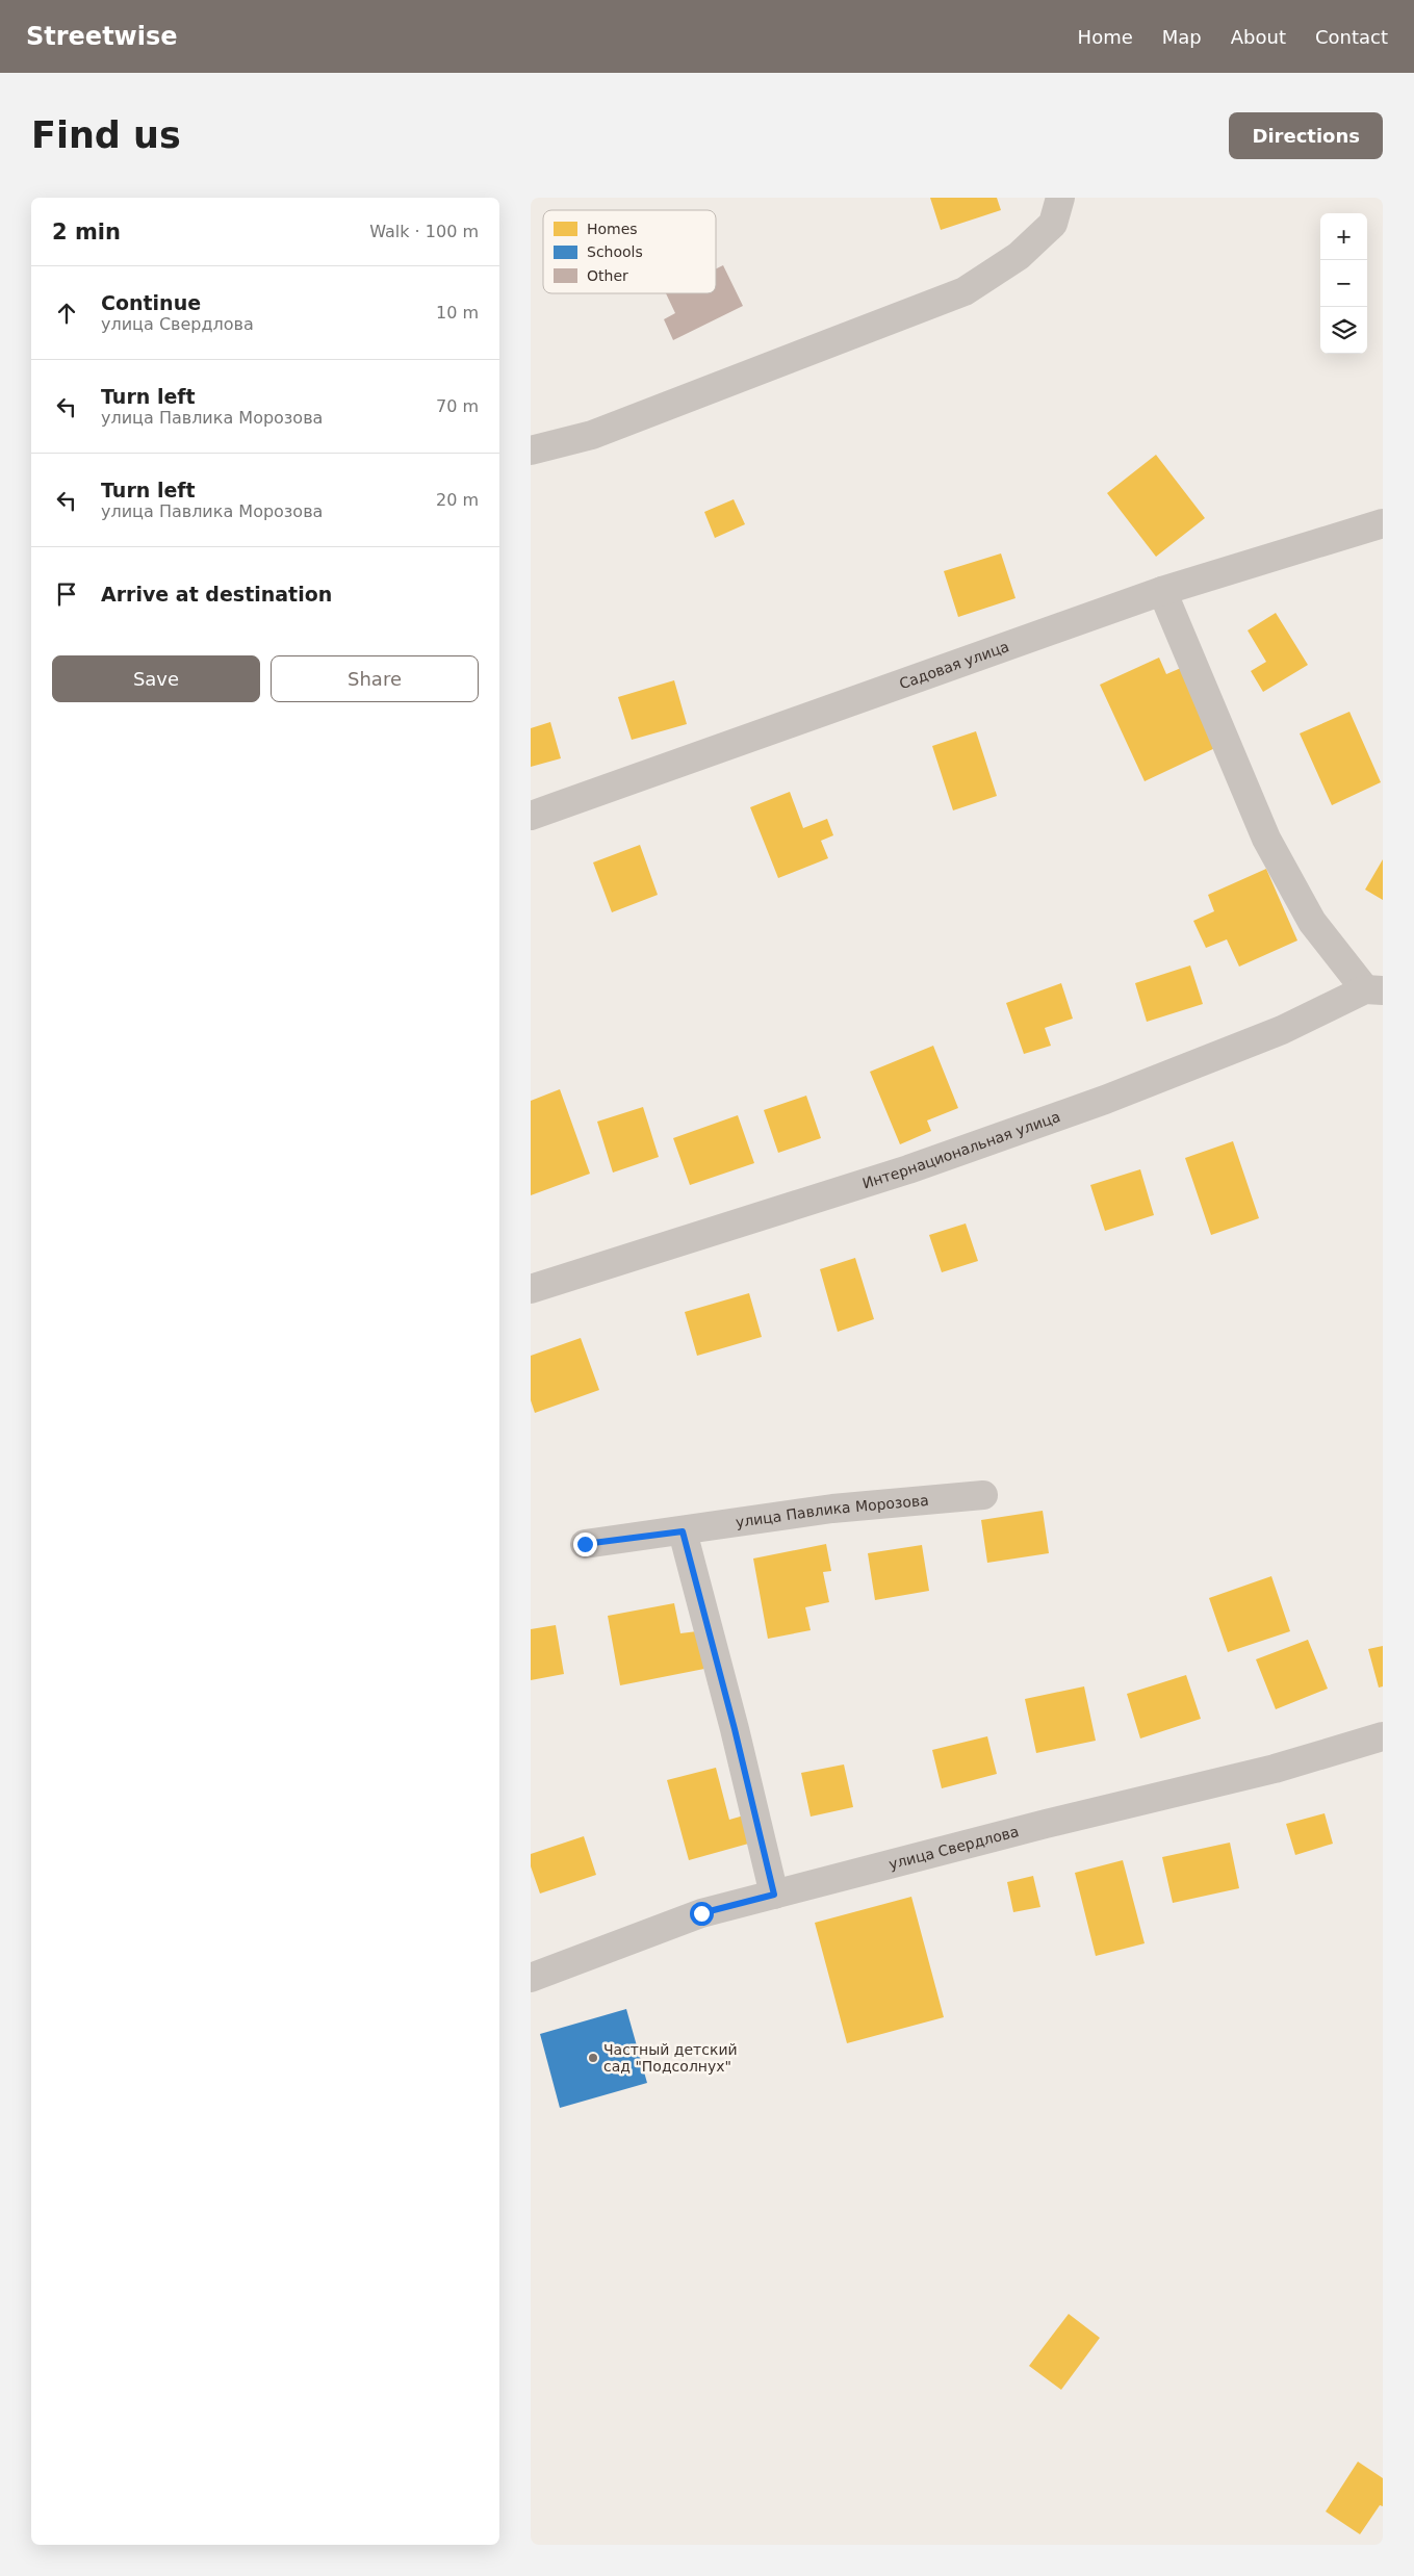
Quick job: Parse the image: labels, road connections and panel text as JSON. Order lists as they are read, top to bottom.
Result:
{
  "streets": {
    "street": [
      "Садовая улица",
      "Интернациональная улица",
      "улица Павлика Морозова",
      "улица Свердлова"
    ]
  },
  "places": ["Частный детский сад \"Подсолнух\""],
  "legend": ["Homes", "Schools", "Other"],
  "page": {
    "header": "Streetwise",
    "nav": [
      "Home",
      "Map",
      "About",
      "Contact"
    ],
    "buttons": [
      "Directions",
      ["Save", "Share"]
    ],
    "title": "Find us",
    "heading": ["2 min", "Walk · 100 m"],
    "map_buttons": ["+", "−"],
    "list": [
      ["Continue", "улица Свердлова", "10 m"],
      ["Turn left", "улица Павлика Морозова", "70 m"],
      ["Turn left", "улица Павлика Морозова", "20 m"],
      "Arrive at destination"
    ]
  }
}
